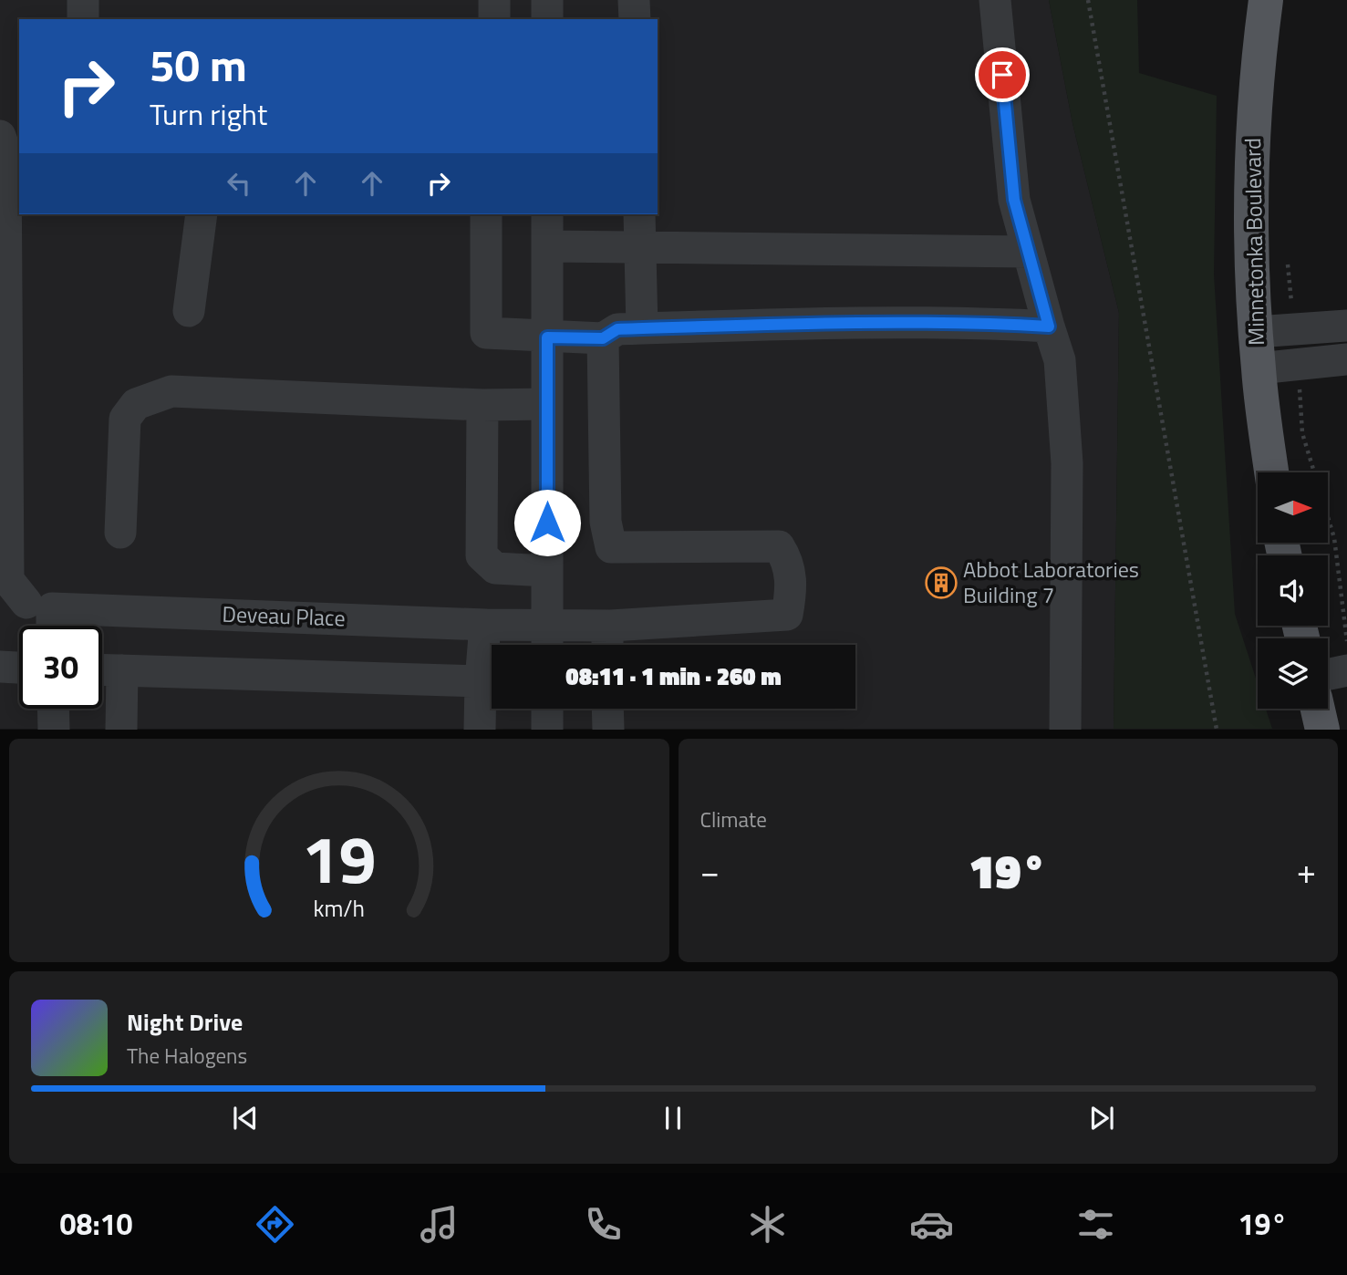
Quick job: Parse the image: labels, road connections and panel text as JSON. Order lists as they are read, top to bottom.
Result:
{
  "streets": {
    "main road": ["Minnetonka Boulevard"],
    "street": ["Deveau Place"]
  },
  "places": {
    "building": ["Abbot Laboratories Building 7"]
  },
  "north": "right",
  "page": {
    "turn": ["50 m", "Turn right"],
    "limit": "30",
    "trip": "08:11 · 1 min · 260 m",
    "tile": "Climate",
    "heat": ["−", "19°", "+"],
    "song": ["Night Drive", "The Halogens"],
    "tabs": ["08:10", "19°"],
    "gauge": ["19", "km/h"]
  }
}
